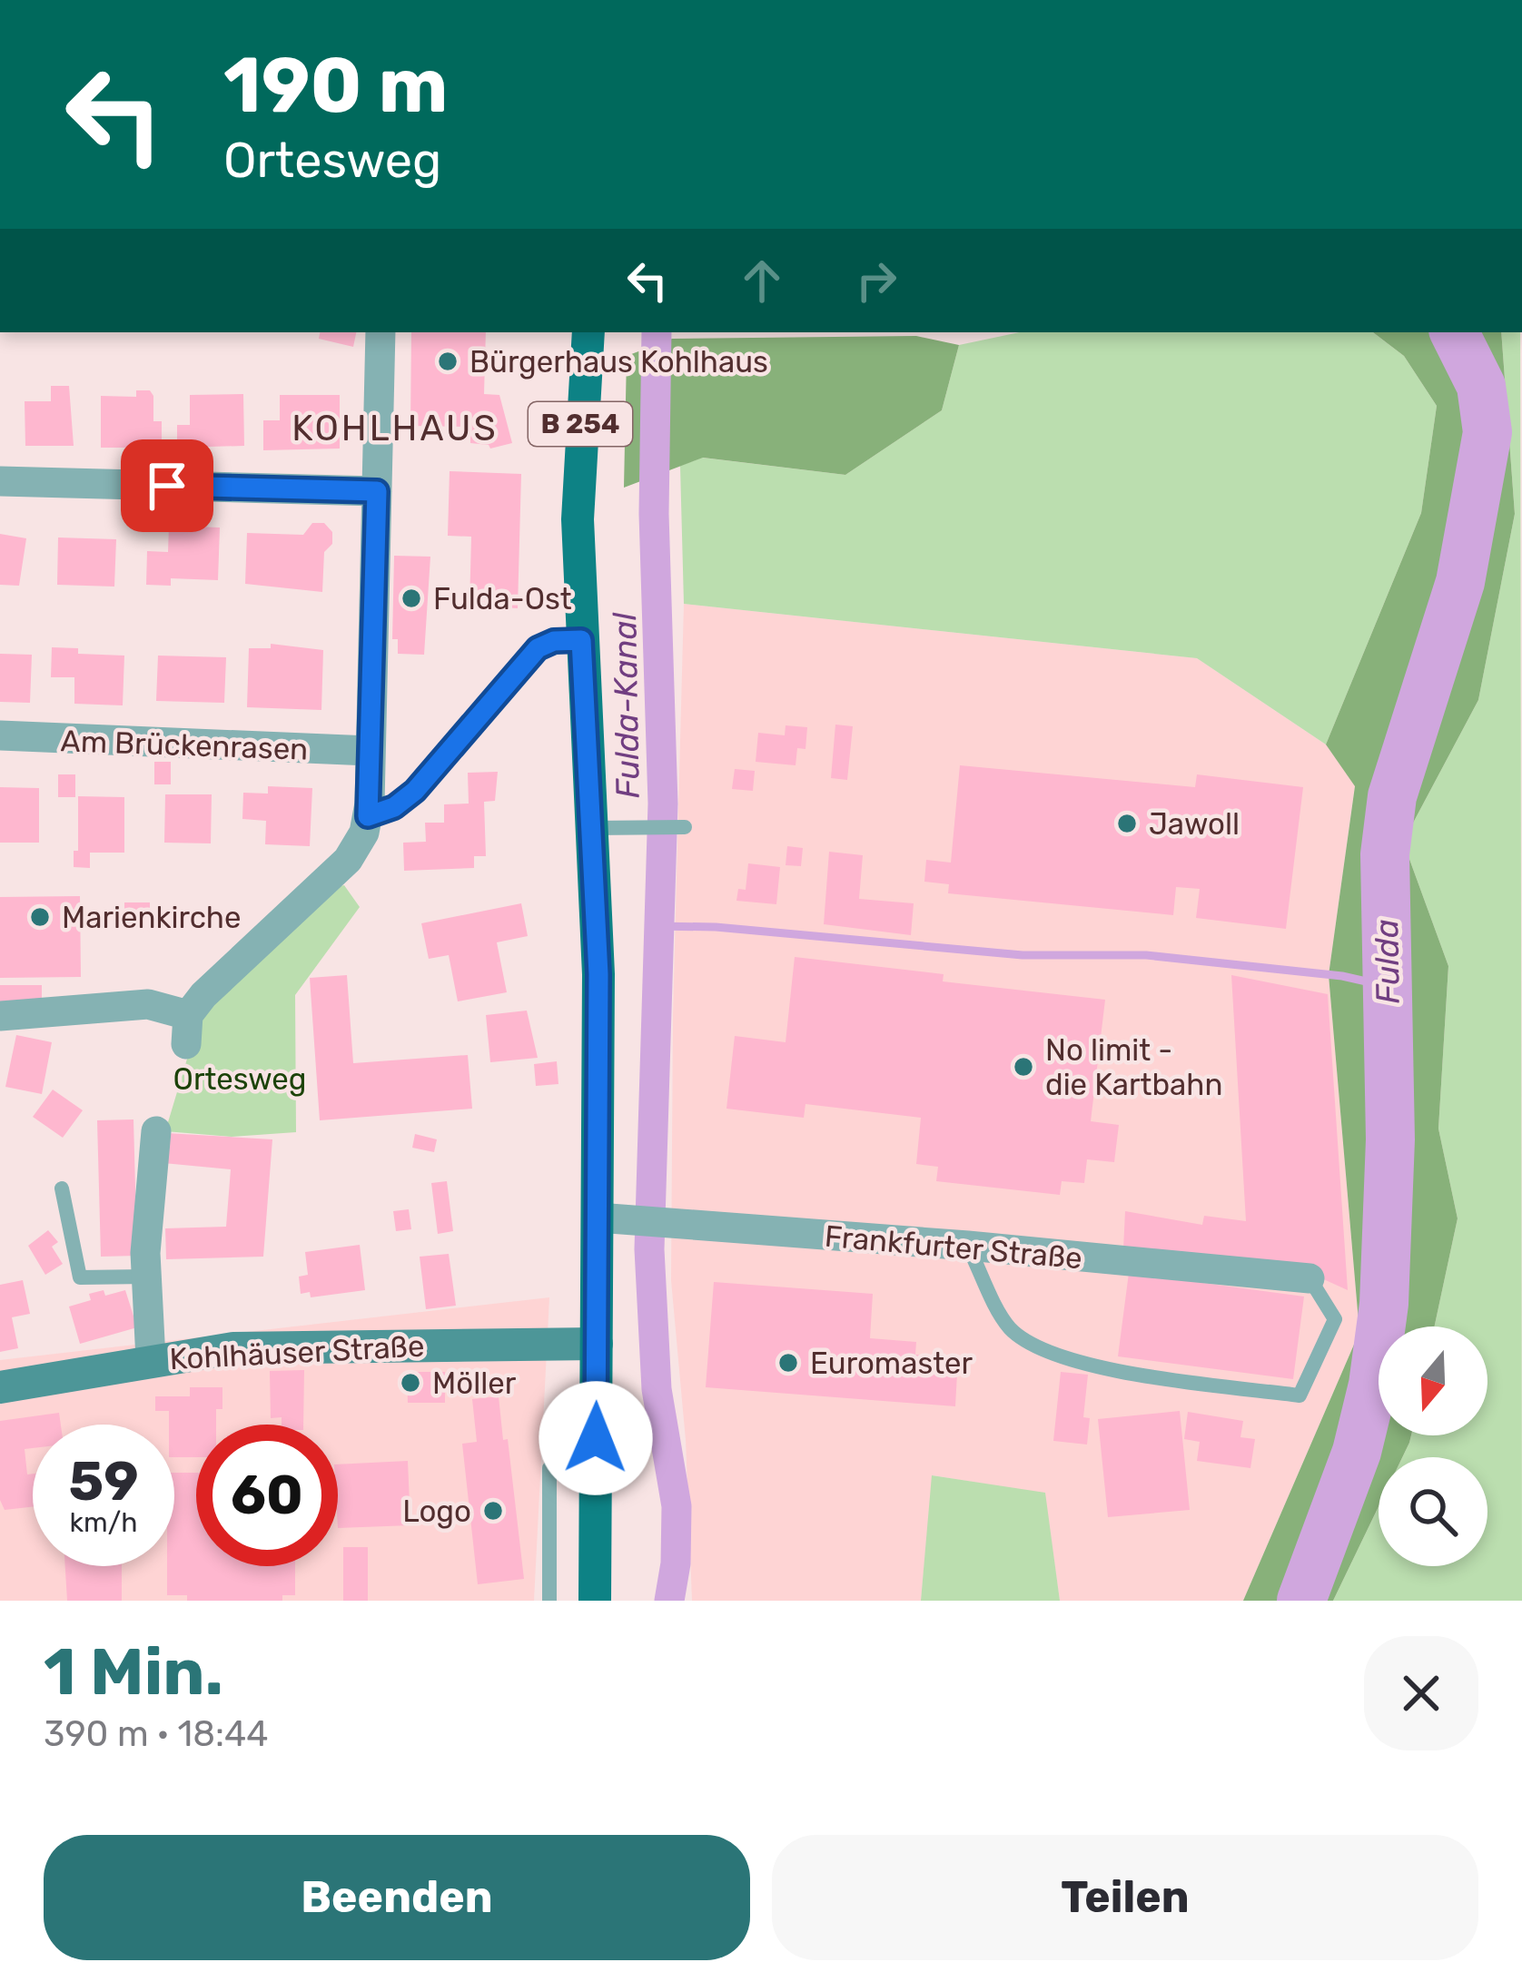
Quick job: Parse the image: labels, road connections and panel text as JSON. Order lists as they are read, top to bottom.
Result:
{
  "streets": {
    "main road": ["B 254", "Kohlhäuser Straße"],
    "street": ["Am Brückenrasen", "Frankfurter Straße"]
  },
  "crossings": [
    ["B 254", "Frankfurter Straße"],
    ["B 254", "Kohlhäuser Straße"]
  ],
  "districts": ["KOHLHAUS"],
  "water": ["Fulda-Kanal", "Fulda"],
  "parks": ["Ortesweg"],
  "places": [
    "Bürgerhaus Kohlhaus",
    "Fulda-Ost",
    "Jawoll",
    "Marienkirche",
    "No limit - die Kartbahn",
    "Euromaster",
    "Möller",
    "Logo"
  ],
  "north": "bottom",
  "page": {
    "turn": ["190 m", "Ortesweg"],
    "speed": "59 km/h",
    "limit": "60",
    "heading": ["1 Min.", "390 m · 18:44"],
    "buttons": ["Beenden", "Teilen"]
  }
}
